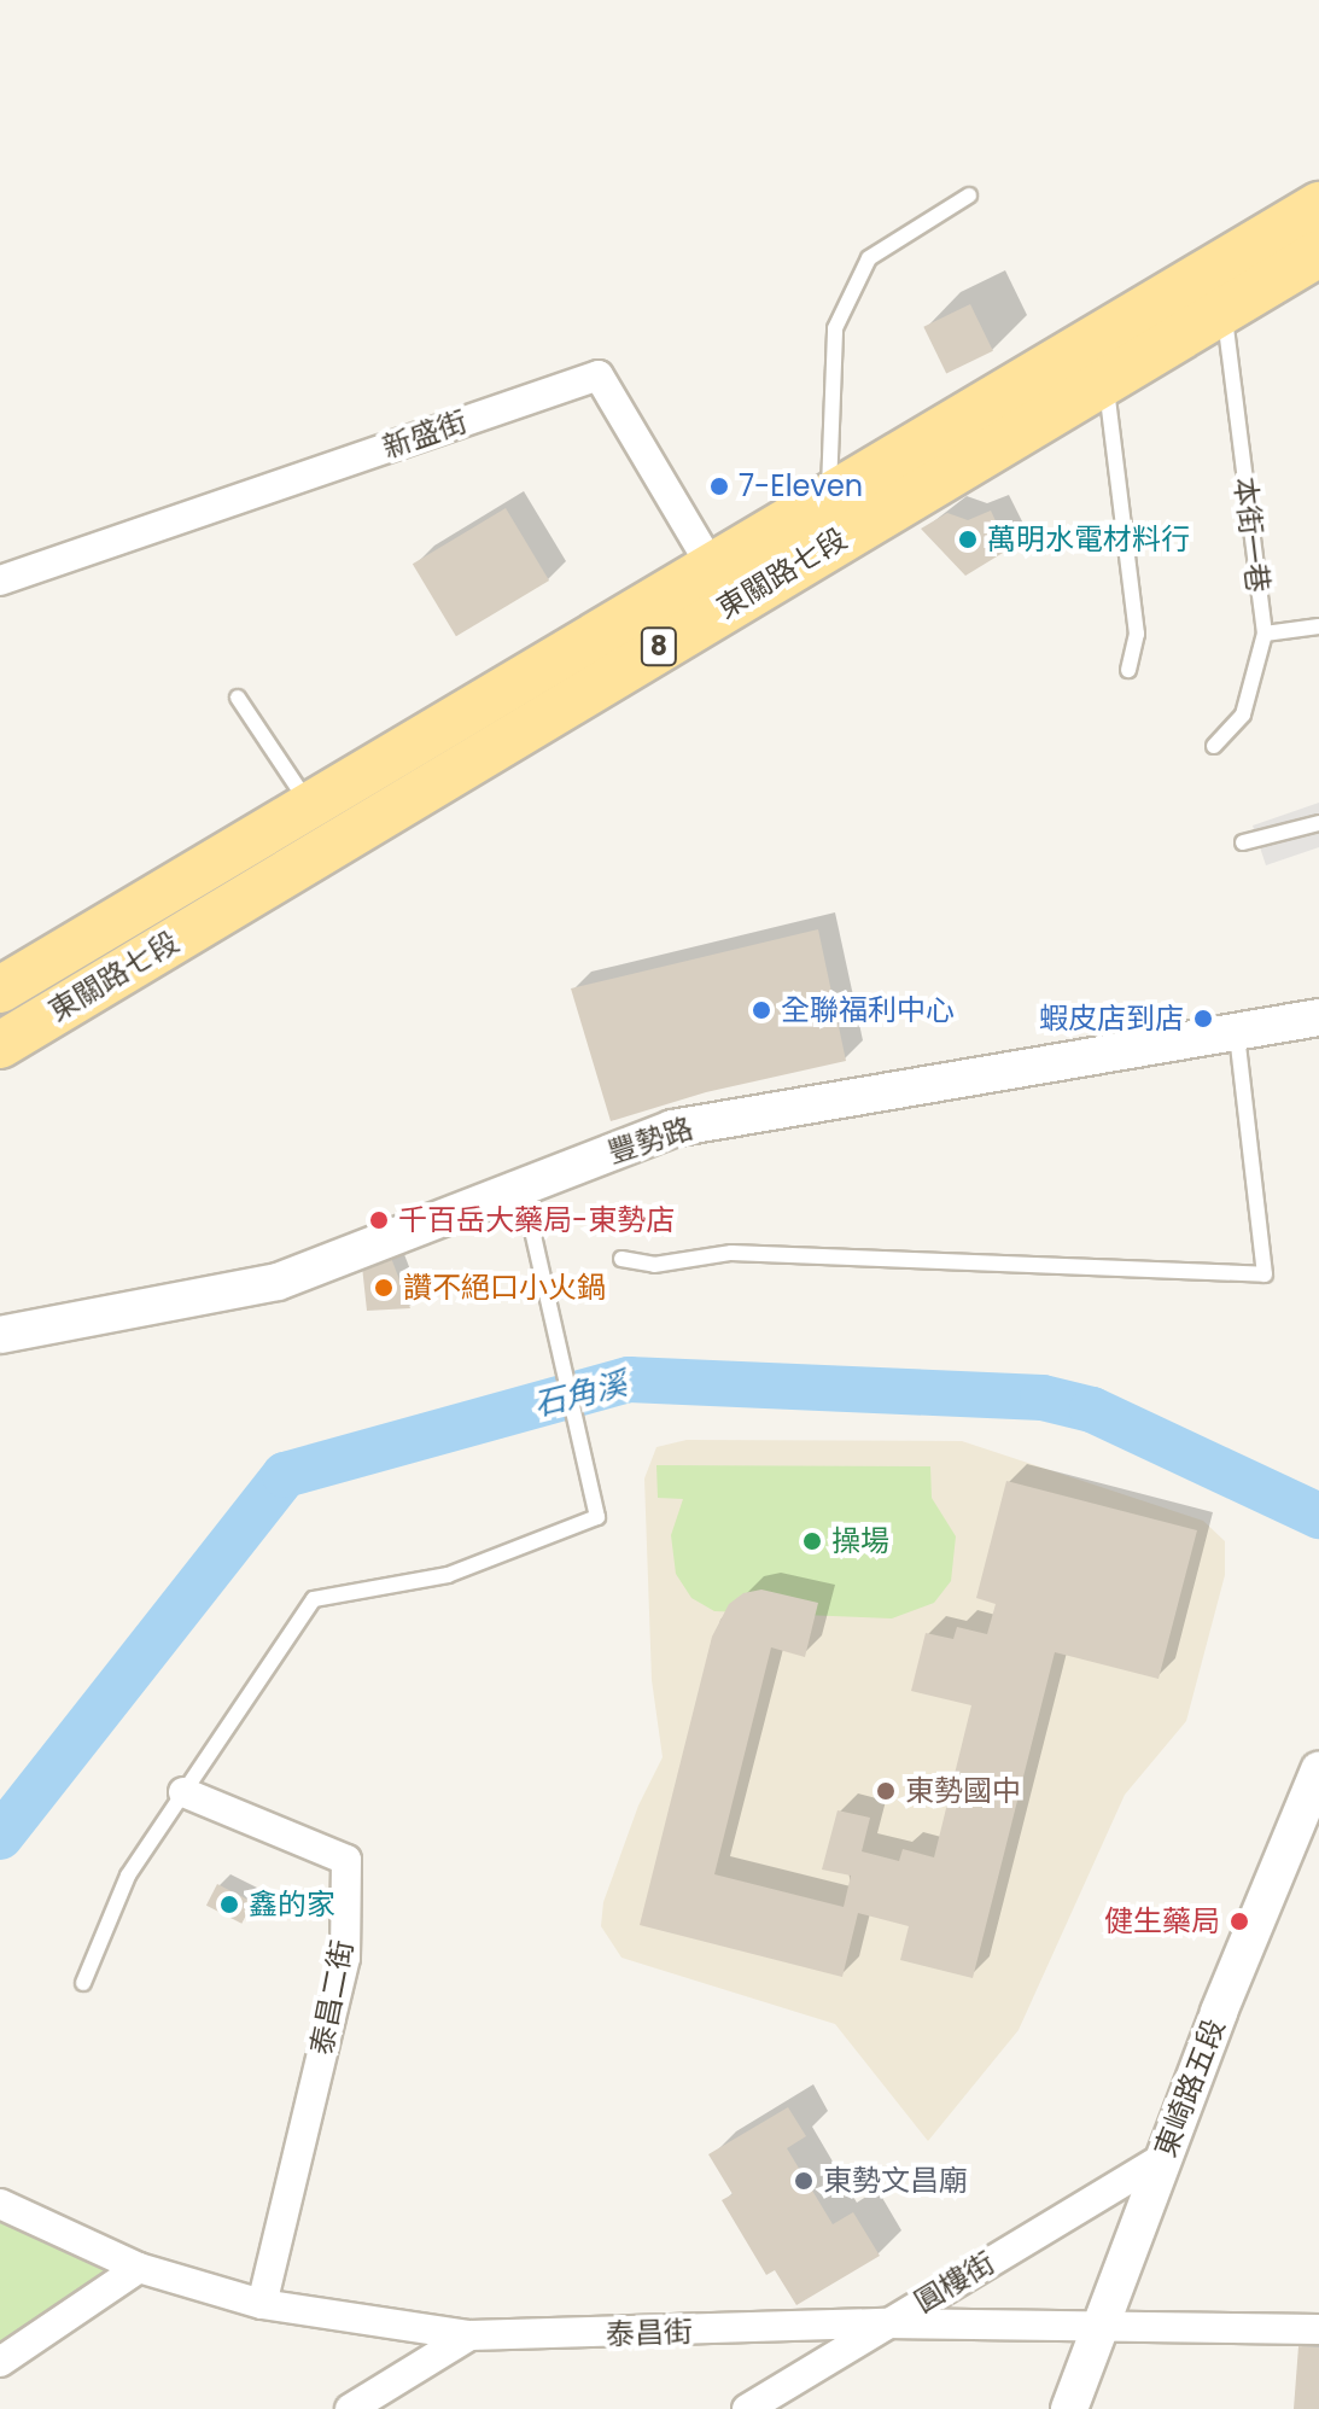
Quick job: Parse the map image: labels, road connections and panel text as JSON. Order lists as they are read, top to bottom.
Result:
{
  "streets": {
    "main road": ["東關路七段", "8"],
    "street": [
      "新盛街",
      "豐勢路",
      "泰昌二街",
      "東崎路五段",
      "圓樓街",
      "泰昌街"
    ],
    "lane": ["本街一巷"]
  },
  "crossings": [
    ["新盛街", "東關路七段"],
    ["本街一巷", "東關路七段"],
    ["泰昌二街", "泰昌街"],
    ["東崎路五段", "圓樓街"],
    ["東崎路五段", "泰昌街"],
    ["圓樓街", "泰昌街"]
  ],
  "water": ["石角溪"],
  "places": [
    "7-Eleven",
    "萬明水電材料行",
    "全聯福利中心",
    "蝦皮店到店",
    "千百岳大藥局-東勢店",
    "讚不絕口小火鍋",
    "操場",
    "東勢國中",
    "鑫的家",
    "健生藥局",
    "東勢文昌廟"
  ]
}
